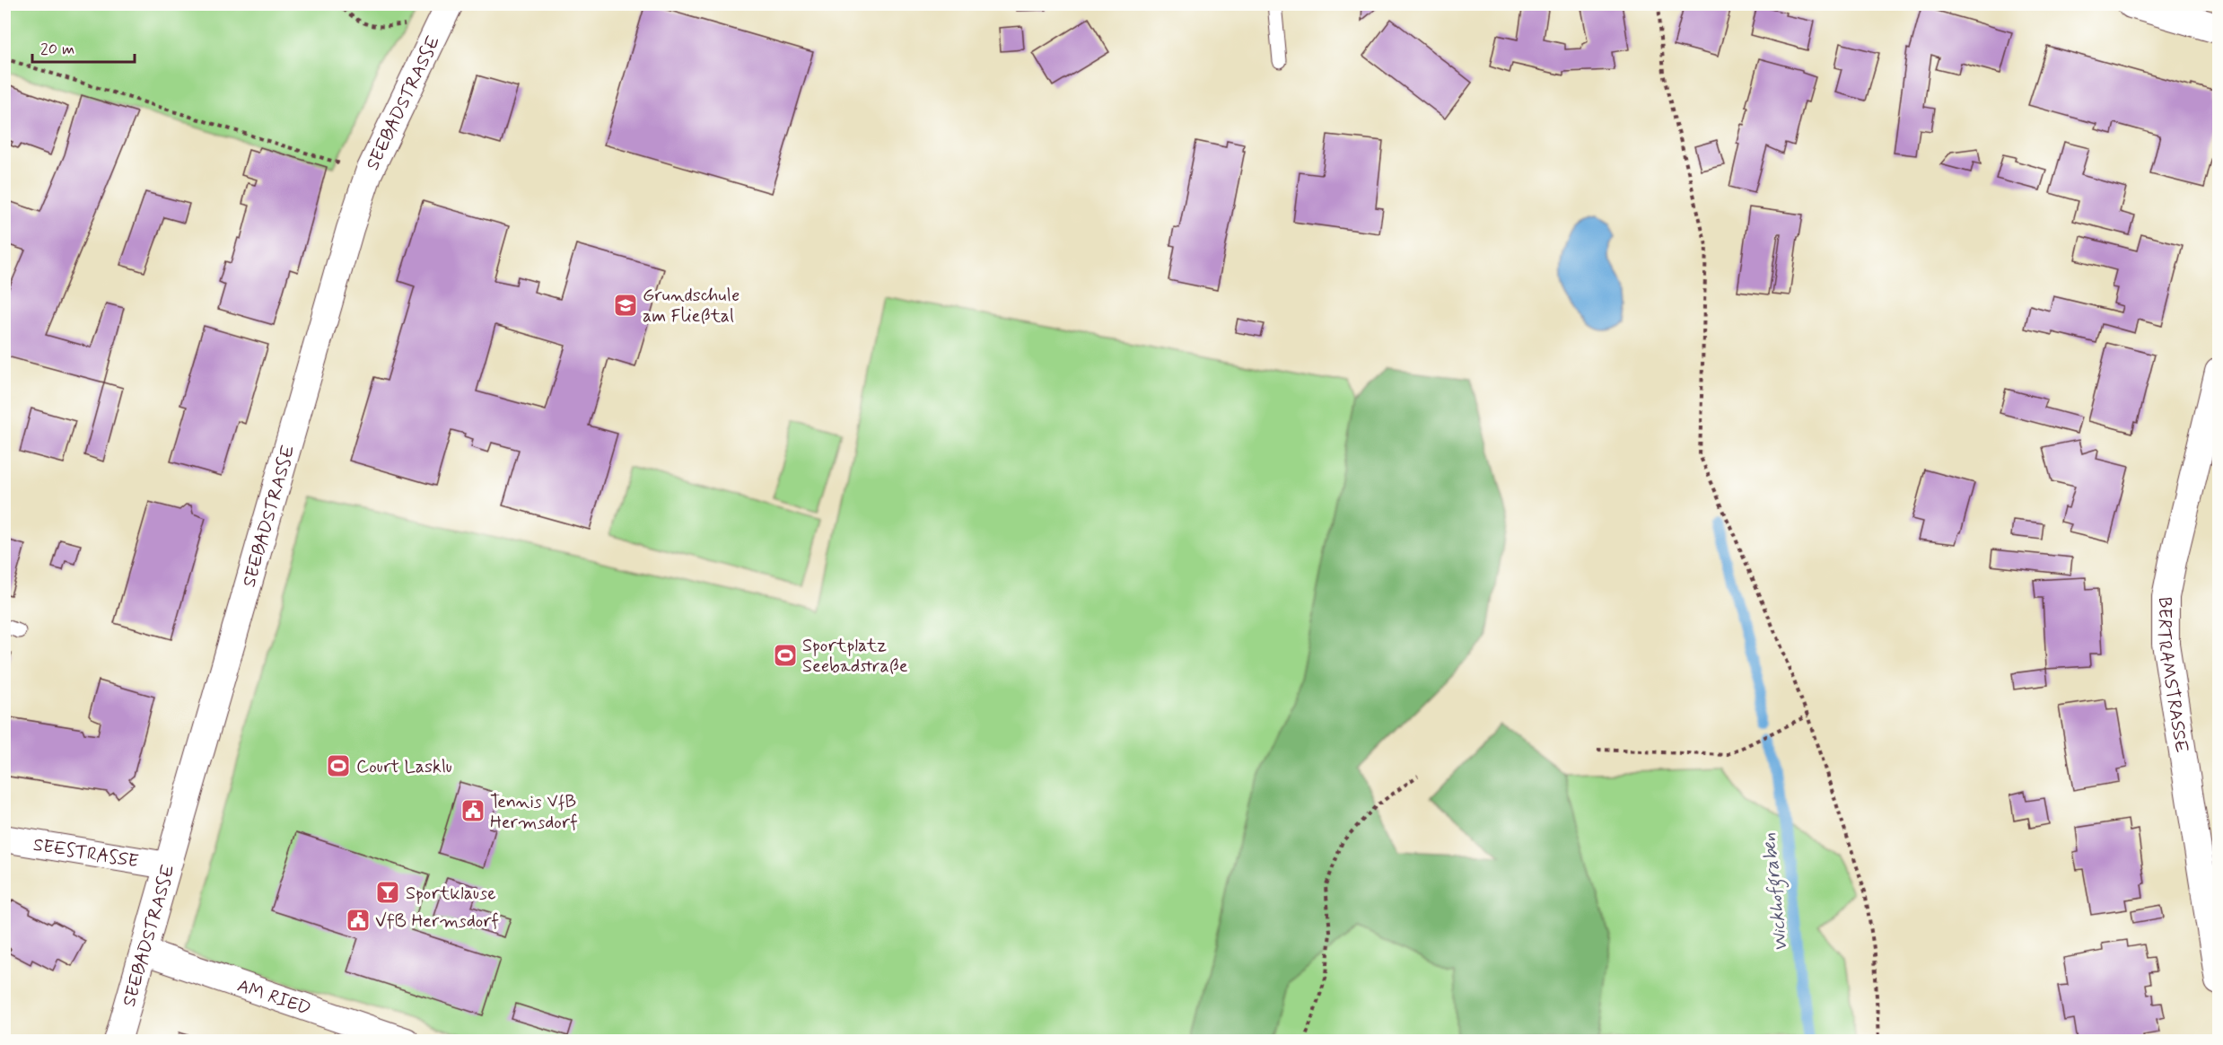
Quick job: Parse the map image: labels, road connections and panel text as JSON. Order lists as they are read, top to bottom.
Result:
{
  "streets": {
    "street": [
      "SEEBADSTRASSE",
      "BERTRAMSTRASSE",
      "SEESTRASSE",
      "AM RIED"
    ]
  },
  "crossings": [
    ["SEEBADSTRASSE", "SEESTRASSE"],
    ["SEEBADSTRASSE", "AM RIED"]
  ],
  "water": ["Wickhofgraben"],
  "places": {
    "school or university": ["Grundschule am Fließtal"],
    "sports": ["Sportplatz Seebadstraße", "Court Lasklu"],
    "public building": ["Tennis VfB Hermsdorf", "VfB Hermsdorf"],
    "bar": ["Sportklause"]
  },
  "scale_bar": "20 m"
}
